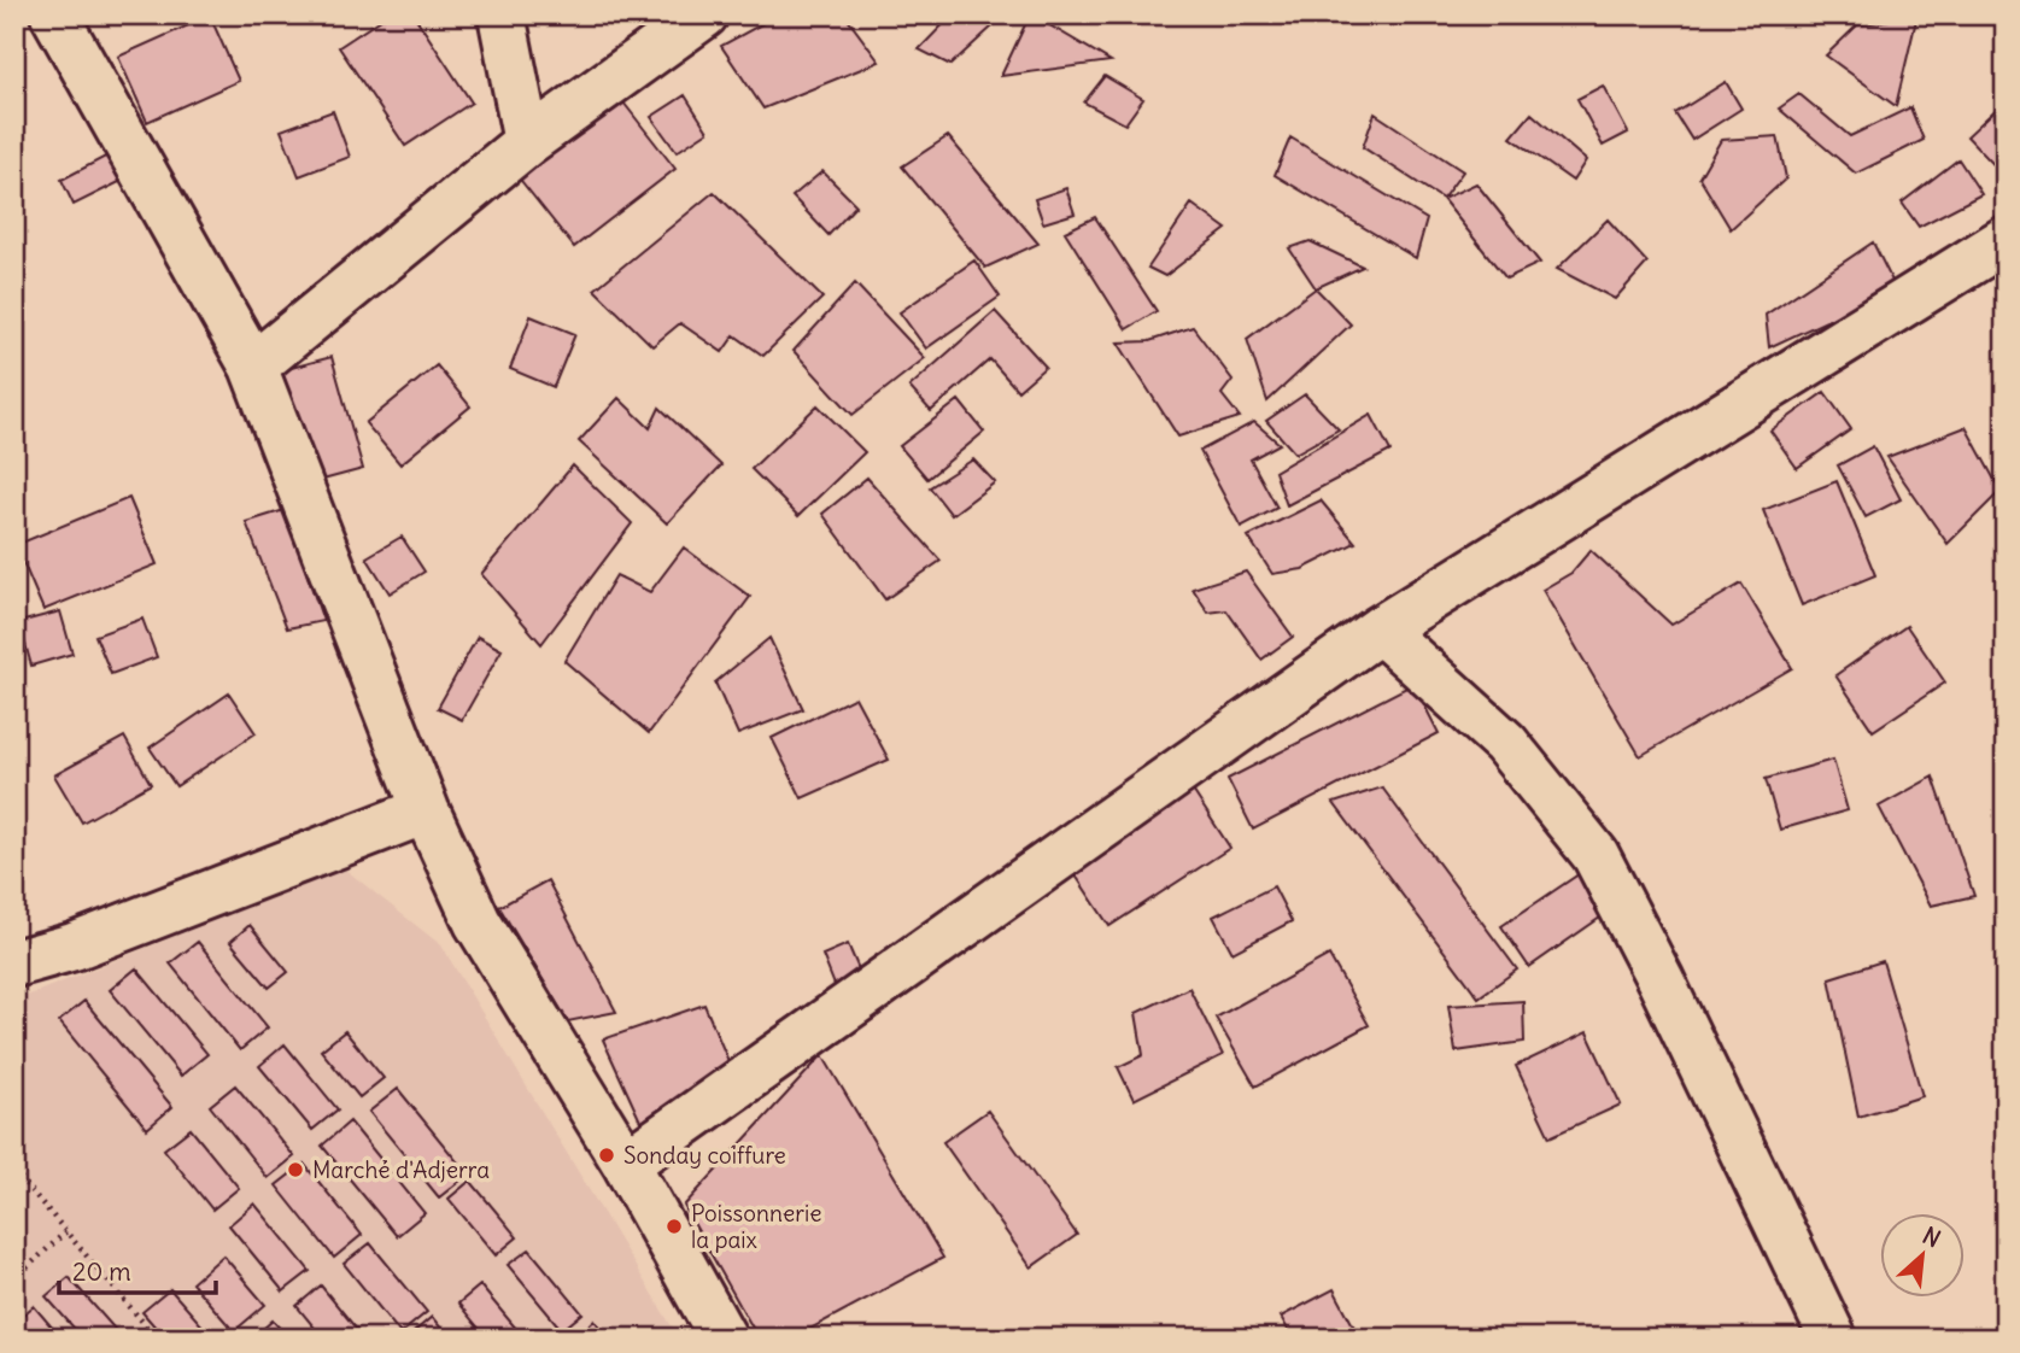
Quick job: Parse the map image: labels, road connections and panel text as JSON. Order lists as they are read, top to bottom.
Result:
{
  "places": ["Sonday coiffure", "Marché d'Adjerra", "Poissonnerie la paix"],
  "scale_bar": "20 m",
  "north": "top right"
}
